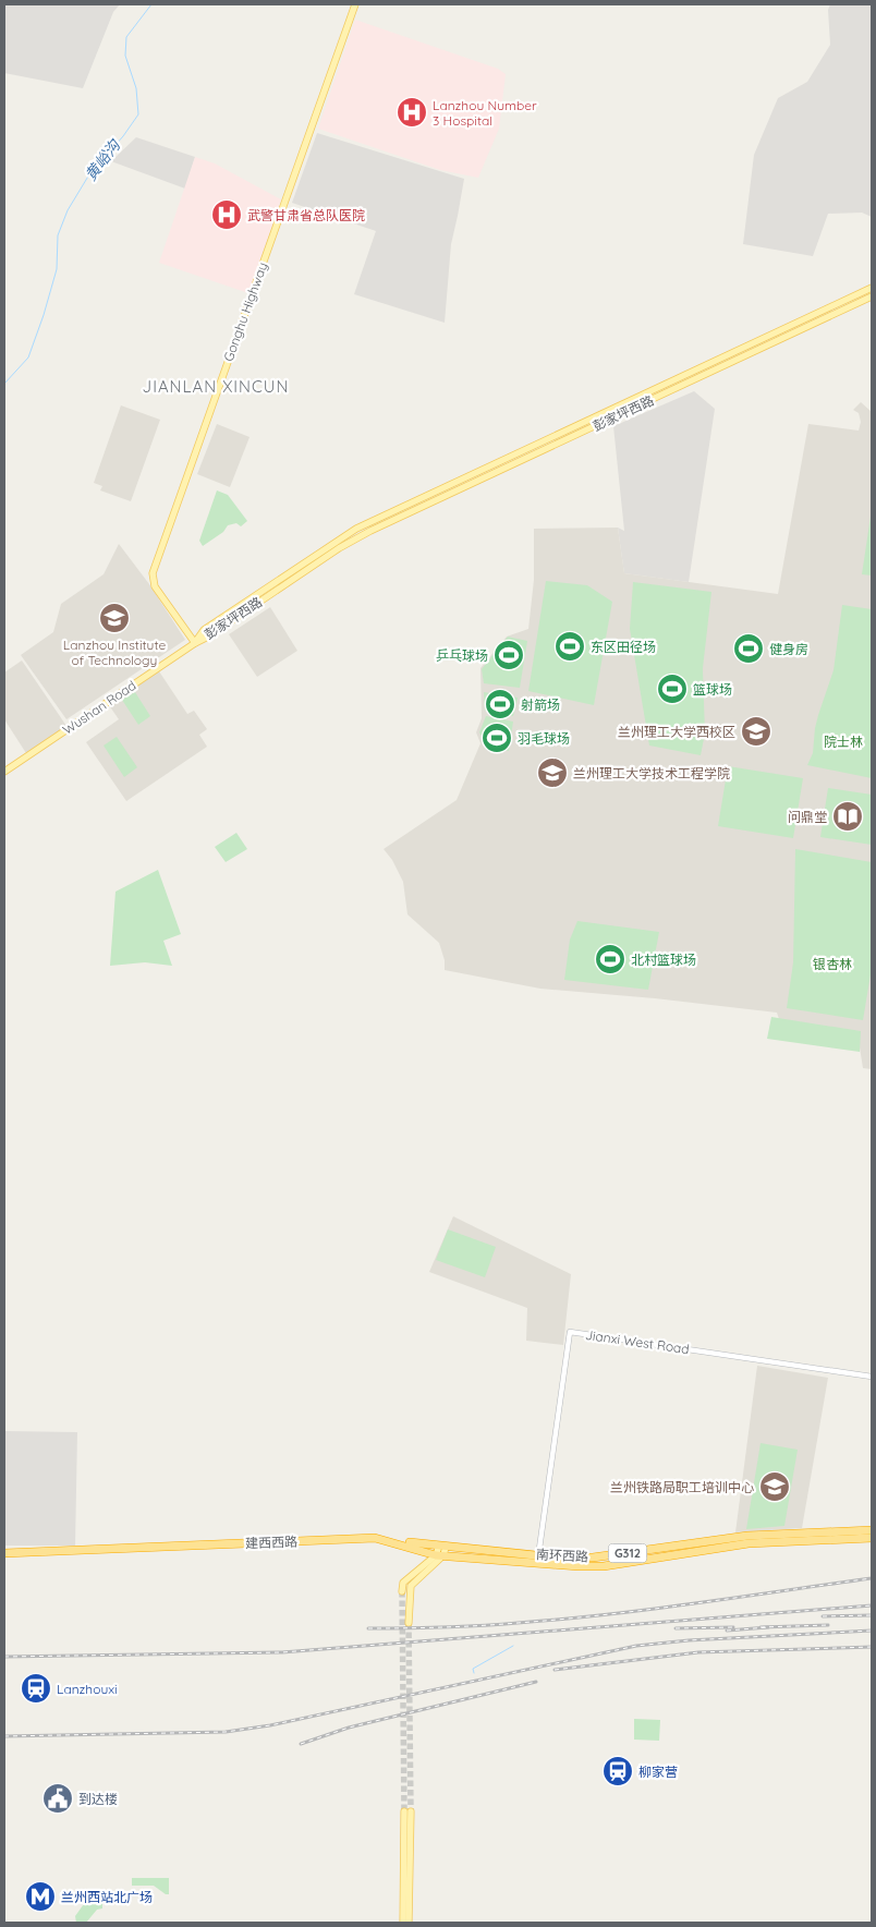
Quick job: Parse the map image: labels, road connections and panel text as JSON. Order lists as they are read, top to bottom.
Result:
{
  "streets": {
    "highway": ["建西西路", "G312", "南环西路"],
    "main road": ["Gonghu Highway", "彭家坪西路", "Wushan Road"],
    "street": ["Jianxi West Road"]
  },
  "crossings": [
    ["Gonghu Highway", "彭家坪西路"],
    ["Gonghu Highway", "Wushan Road"],
    ["彭家坪西路", "Wushan Road"],
    ["Jianxi West Road", "建西西路"],
    ["Jianxi West Road", "南环西路"],
    ["建西西路", "南环西路"]
  ],
  "districts": ["JIANLAN XINCUN"],
  "water": ["黄峪沟"],
  "parks": ["院士林", "银杏林"],
  "places": {
    "hospital": ["Lanzhou Number 3 Hospital", "武警甘肃省总队医院"],
    "school or university": [
      "Lanzhou Institute of Technology",
      "兰州理工大学西校区",
      "兰州理工大学技术工程学院",
      "兰州铁路局职工培训中心"
    ],
    "sports": [
      "东区田径场",
      "健身房",
      "乒乓球场",
      "篮球场",
      "射箭场",
      "羽毛球场",
      "北村篮球场"
    ],
    "library": ["问鼎堂"],
    "station": ["Lanzhouxi", "柳家营"],
    "public building": ["到达楼"],
    "metro station": ["兰州西站北广场"]
  }
}
